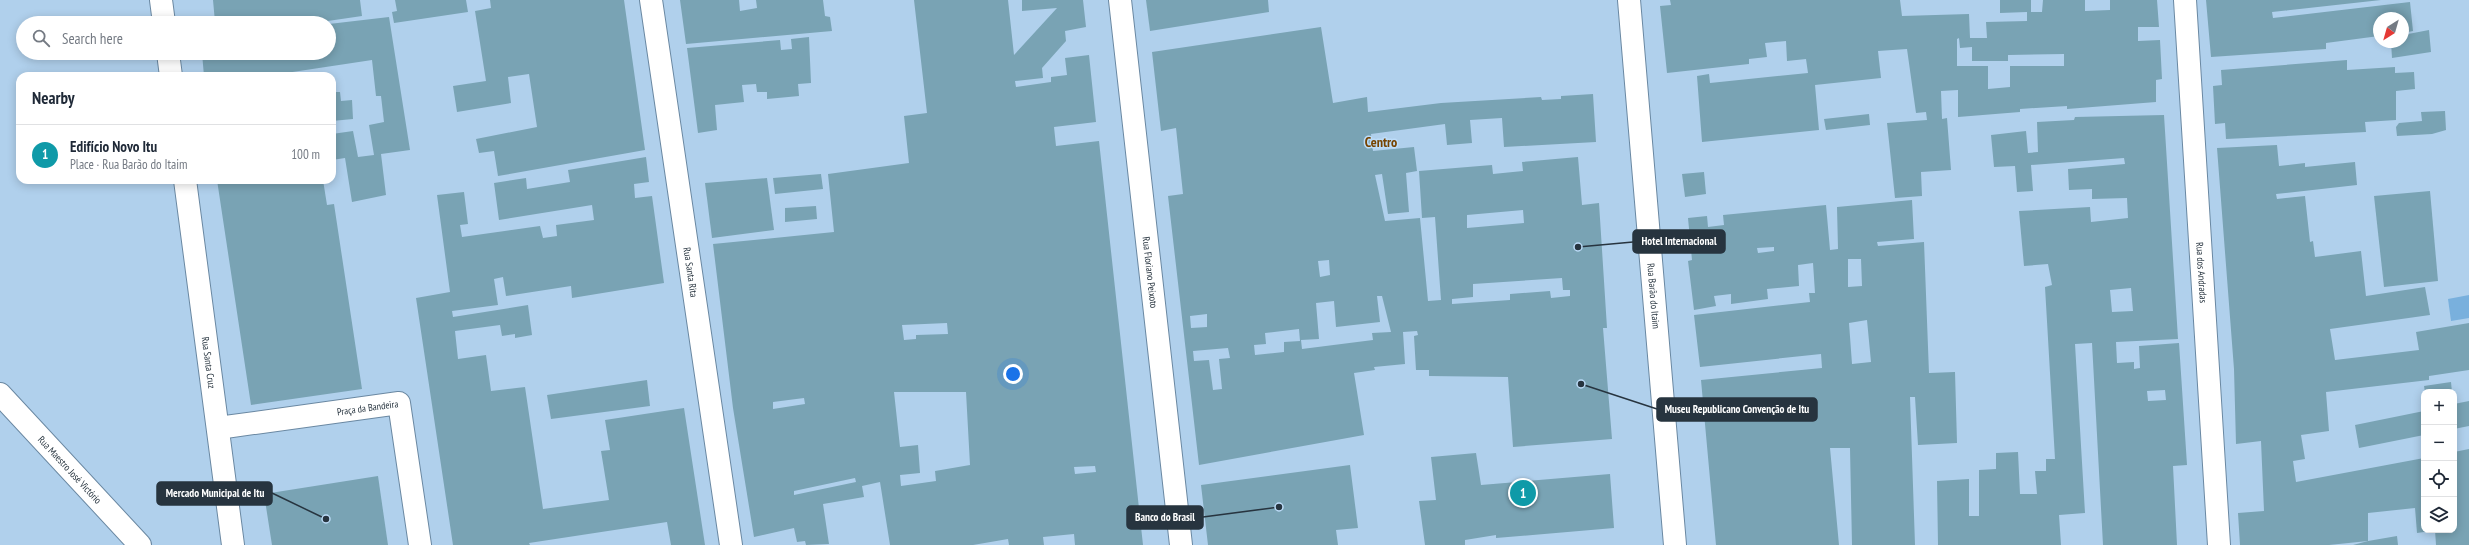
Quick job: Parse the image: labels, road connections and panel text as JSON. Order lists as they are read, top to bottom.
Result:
{
  "streets": {
    "street": [
      "Rua Santa Rita",
      "Rua Floriano Peixoto",
      "Rua dos Andradas",
      "Rua Barão do Itaim",
      "Rua Santa Cruz",
      "Praça da Bandeira",
      "Rua Maestro José Victório"
    ]
  },
  "crossings": [
    ["Rua Santa Cruz", "Praça da Bandeira"]
  ],
  "districts": ["Centro"],
  "places": [
    "Hotel Internacional",
    "Museu Republicano Convenção de Itu",
    "Banco do Brasil",
    "Mercado Municipal de Itu"
  ],
  "north": "bottom left",
  "page": {
    "search": "Search here",
    "heading": "Nearby",
    "list": [
      {
        "mark": "1",
        "name": "Edifício Novo Itu",
        "note": "Place · Rua Barão do Itaim",
        "value": "100 m"
      }
    ],
    "map_buttons": ["+", "−"],
    "pins": "1"
  }
}
